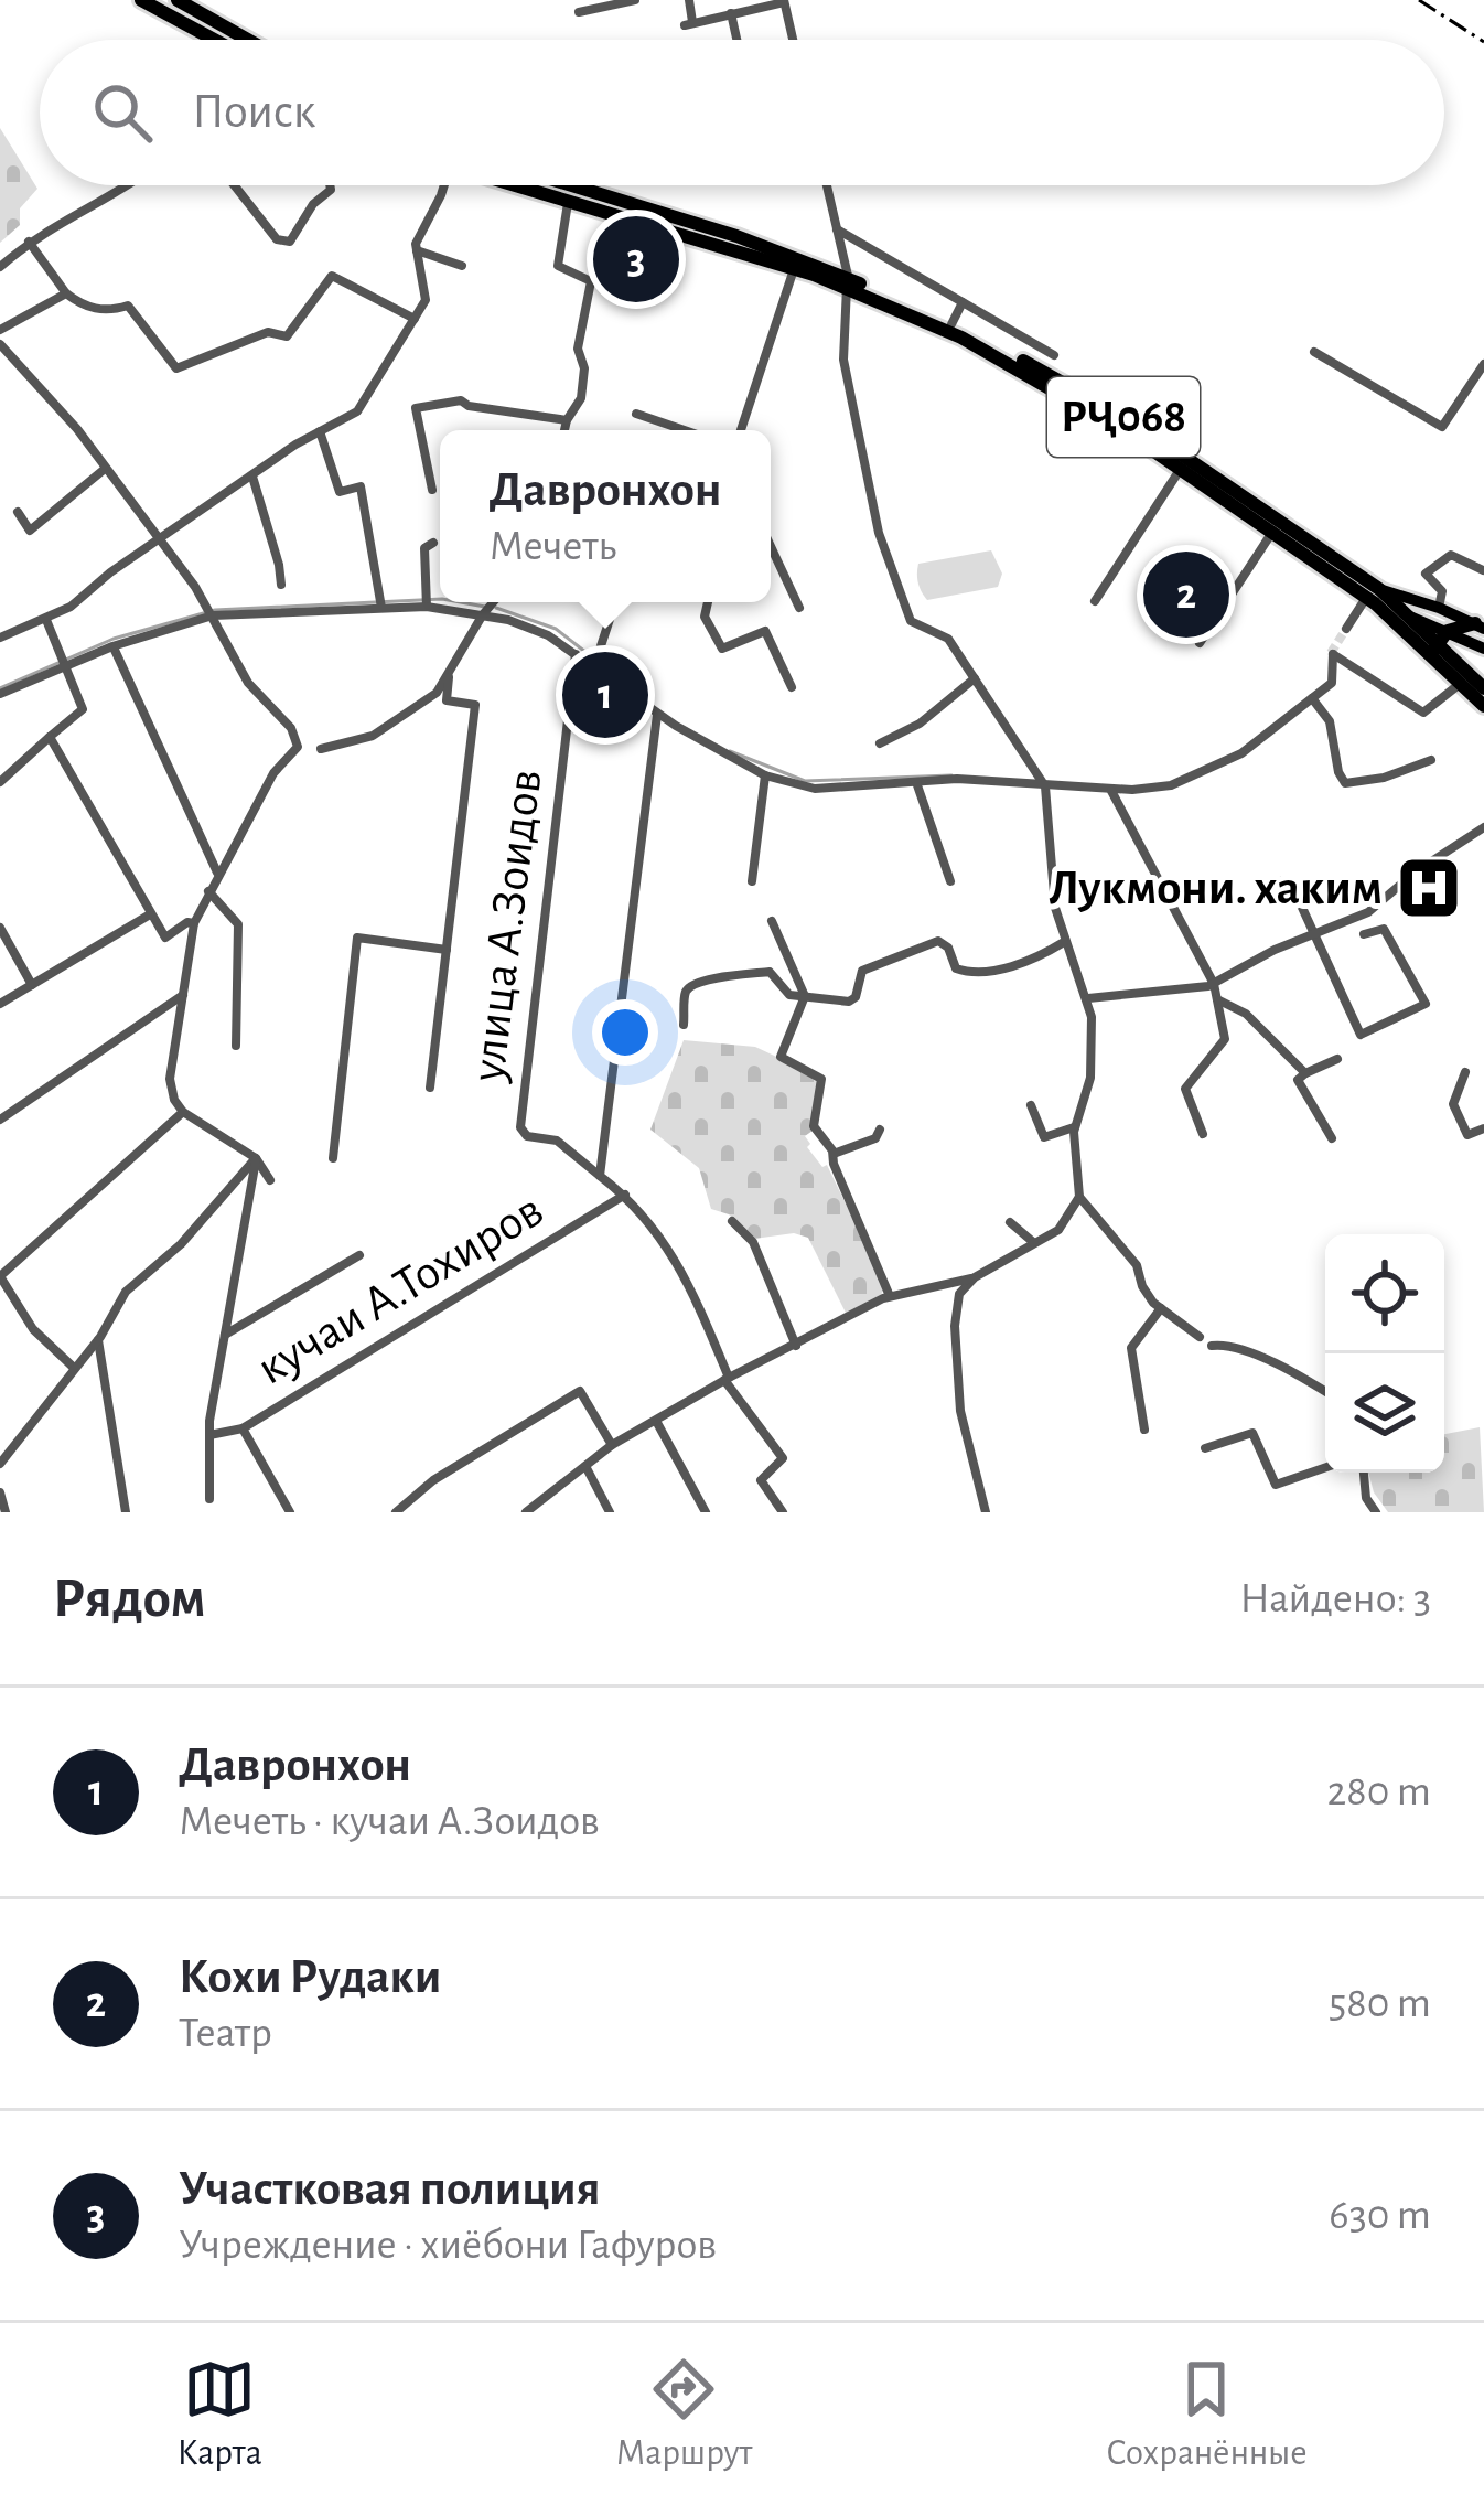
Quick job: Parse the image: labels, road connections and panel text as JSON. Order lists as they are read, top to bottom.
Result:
{
  "streets": {
    "highway": ["РҶ068"],
    "street": ["улица А.Зоидов", "кучаи А.Тохиров"]
  },
  "places": {
    "hospital": ["Лукмони. хаким"]
  },
  "page": {
    "search": "Поиск",
    "pins": ["3", "2", "1"],
    "popup": ["Давронхон", "Мечеть"],
    "heading": ["Рядом", "Найдено: 3"],
    "list": [
      {
        "mark": "1",
        "name": "Давронхон",
        "note": "Мечеть · кучаи А.Зоидов",
        "value": "280 m"
      },
      {
        "mark": "2",
        "name": "Кохи Рудаки",
        "note": "Театр",
        "value": "580 m"
      },
      {
        "mark": "3",
        "name": "Участковая полиция",
        "note": "Учреждение · хиёбони Гафуров",
        "value": "630 m"
      }
    ],
    "nav": ["Карта", "Маршрут", "Сохранённые"]
  }
}
